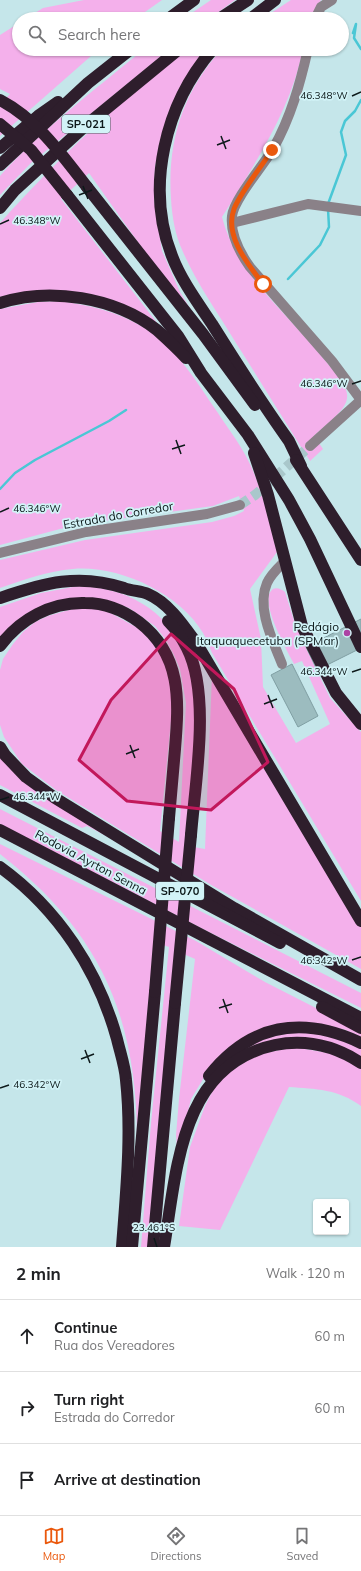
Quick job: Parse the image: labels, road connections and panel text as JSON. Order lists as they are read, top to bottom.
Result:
{
  "streets": {
    "highway": ["SP-021", "Rodovia Ayrton Senna", "SP-070"],
    "street": ["Estrada do Corredor"]
  },
  "places": ["Pedágio Itaquaquecetuba (SPMar)"],
  "page": {
    "search": "Search here",
    "heading": ["2 min", "Walk · 120 m"],
    "list": [
      ["Continue", "Rua dos Vereadores", "60 m"],
      ["Turn right", "Estrada do Corredor", "60 m"],
      "Arrive at destination"
    ],
    "nav": ["Map", "Directions", "Saved"]
  },
  "coordinates": [
    "46.348°W",
    "46.346°W",
    "46.344°W",
    "46.342°W",
    "23.461°S"
  ]
}
